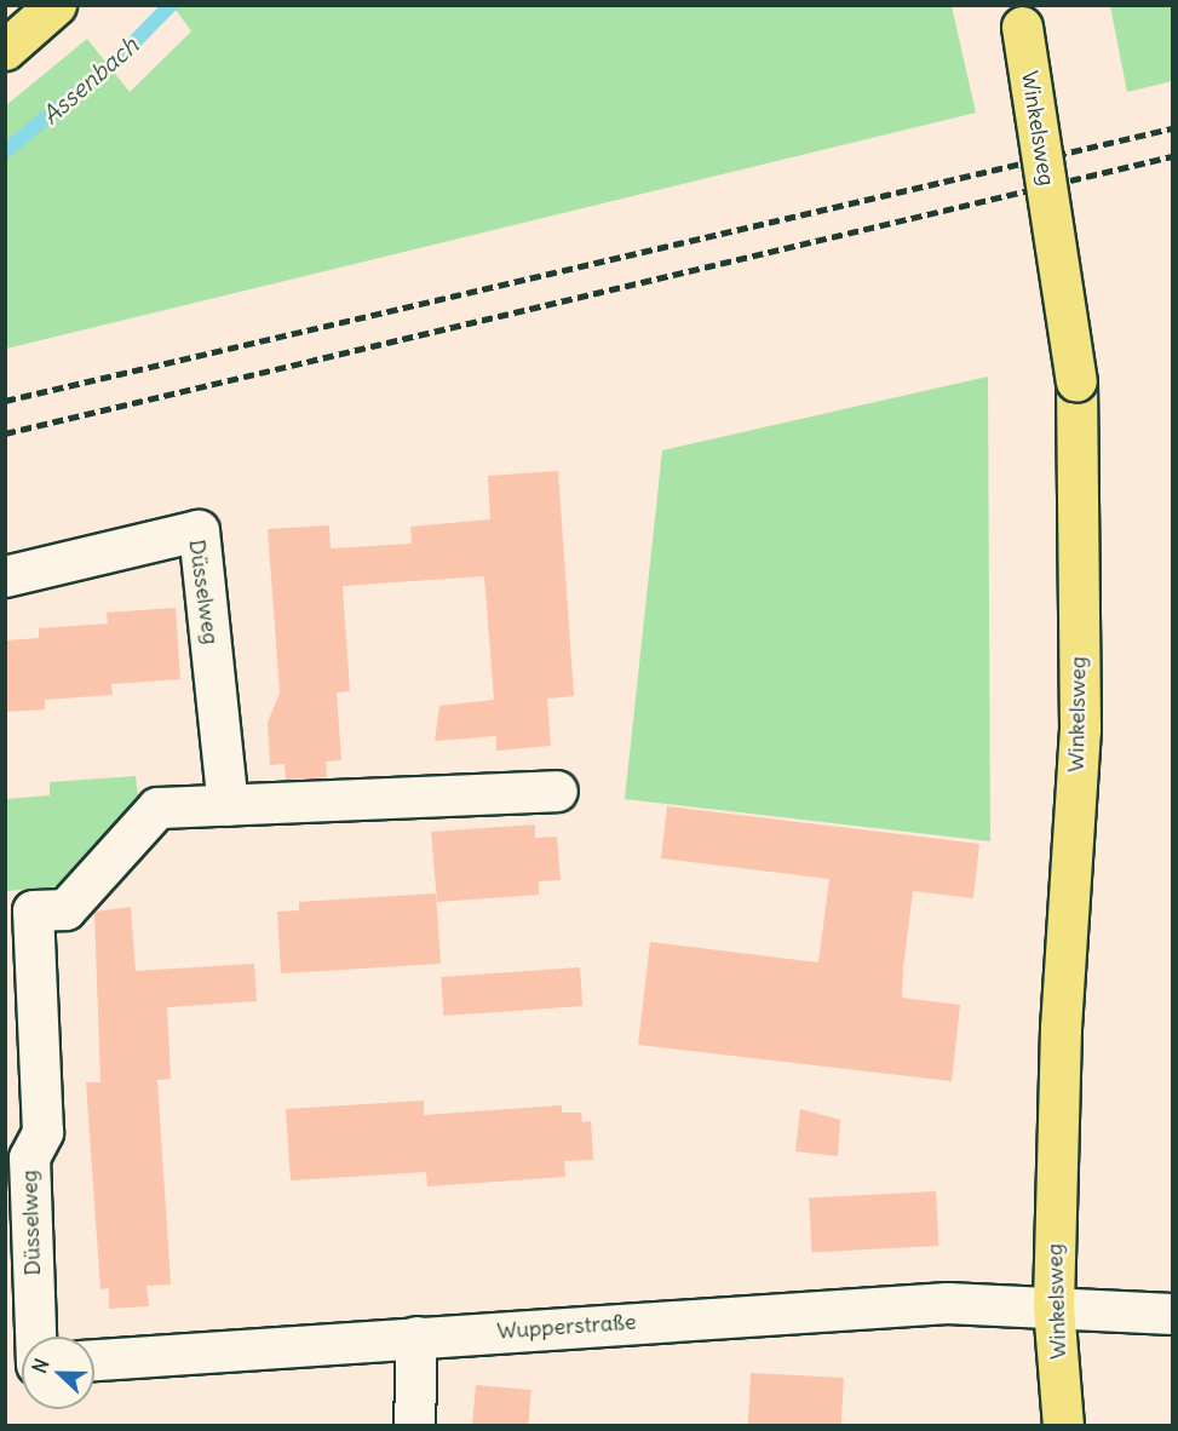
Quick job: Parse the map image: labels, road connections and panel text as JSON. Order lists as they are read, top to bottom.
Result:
{
  "streets": {
    "main road": ["Winkelsweg"],
    "street": ["Düsselweg", "Wupperstraße"]
  },
  "crossings": [
    ["Winkelsweg", "Wupperstraße"]
  ],
  "water": ["Assenbach"],
  "north": "left"
}
